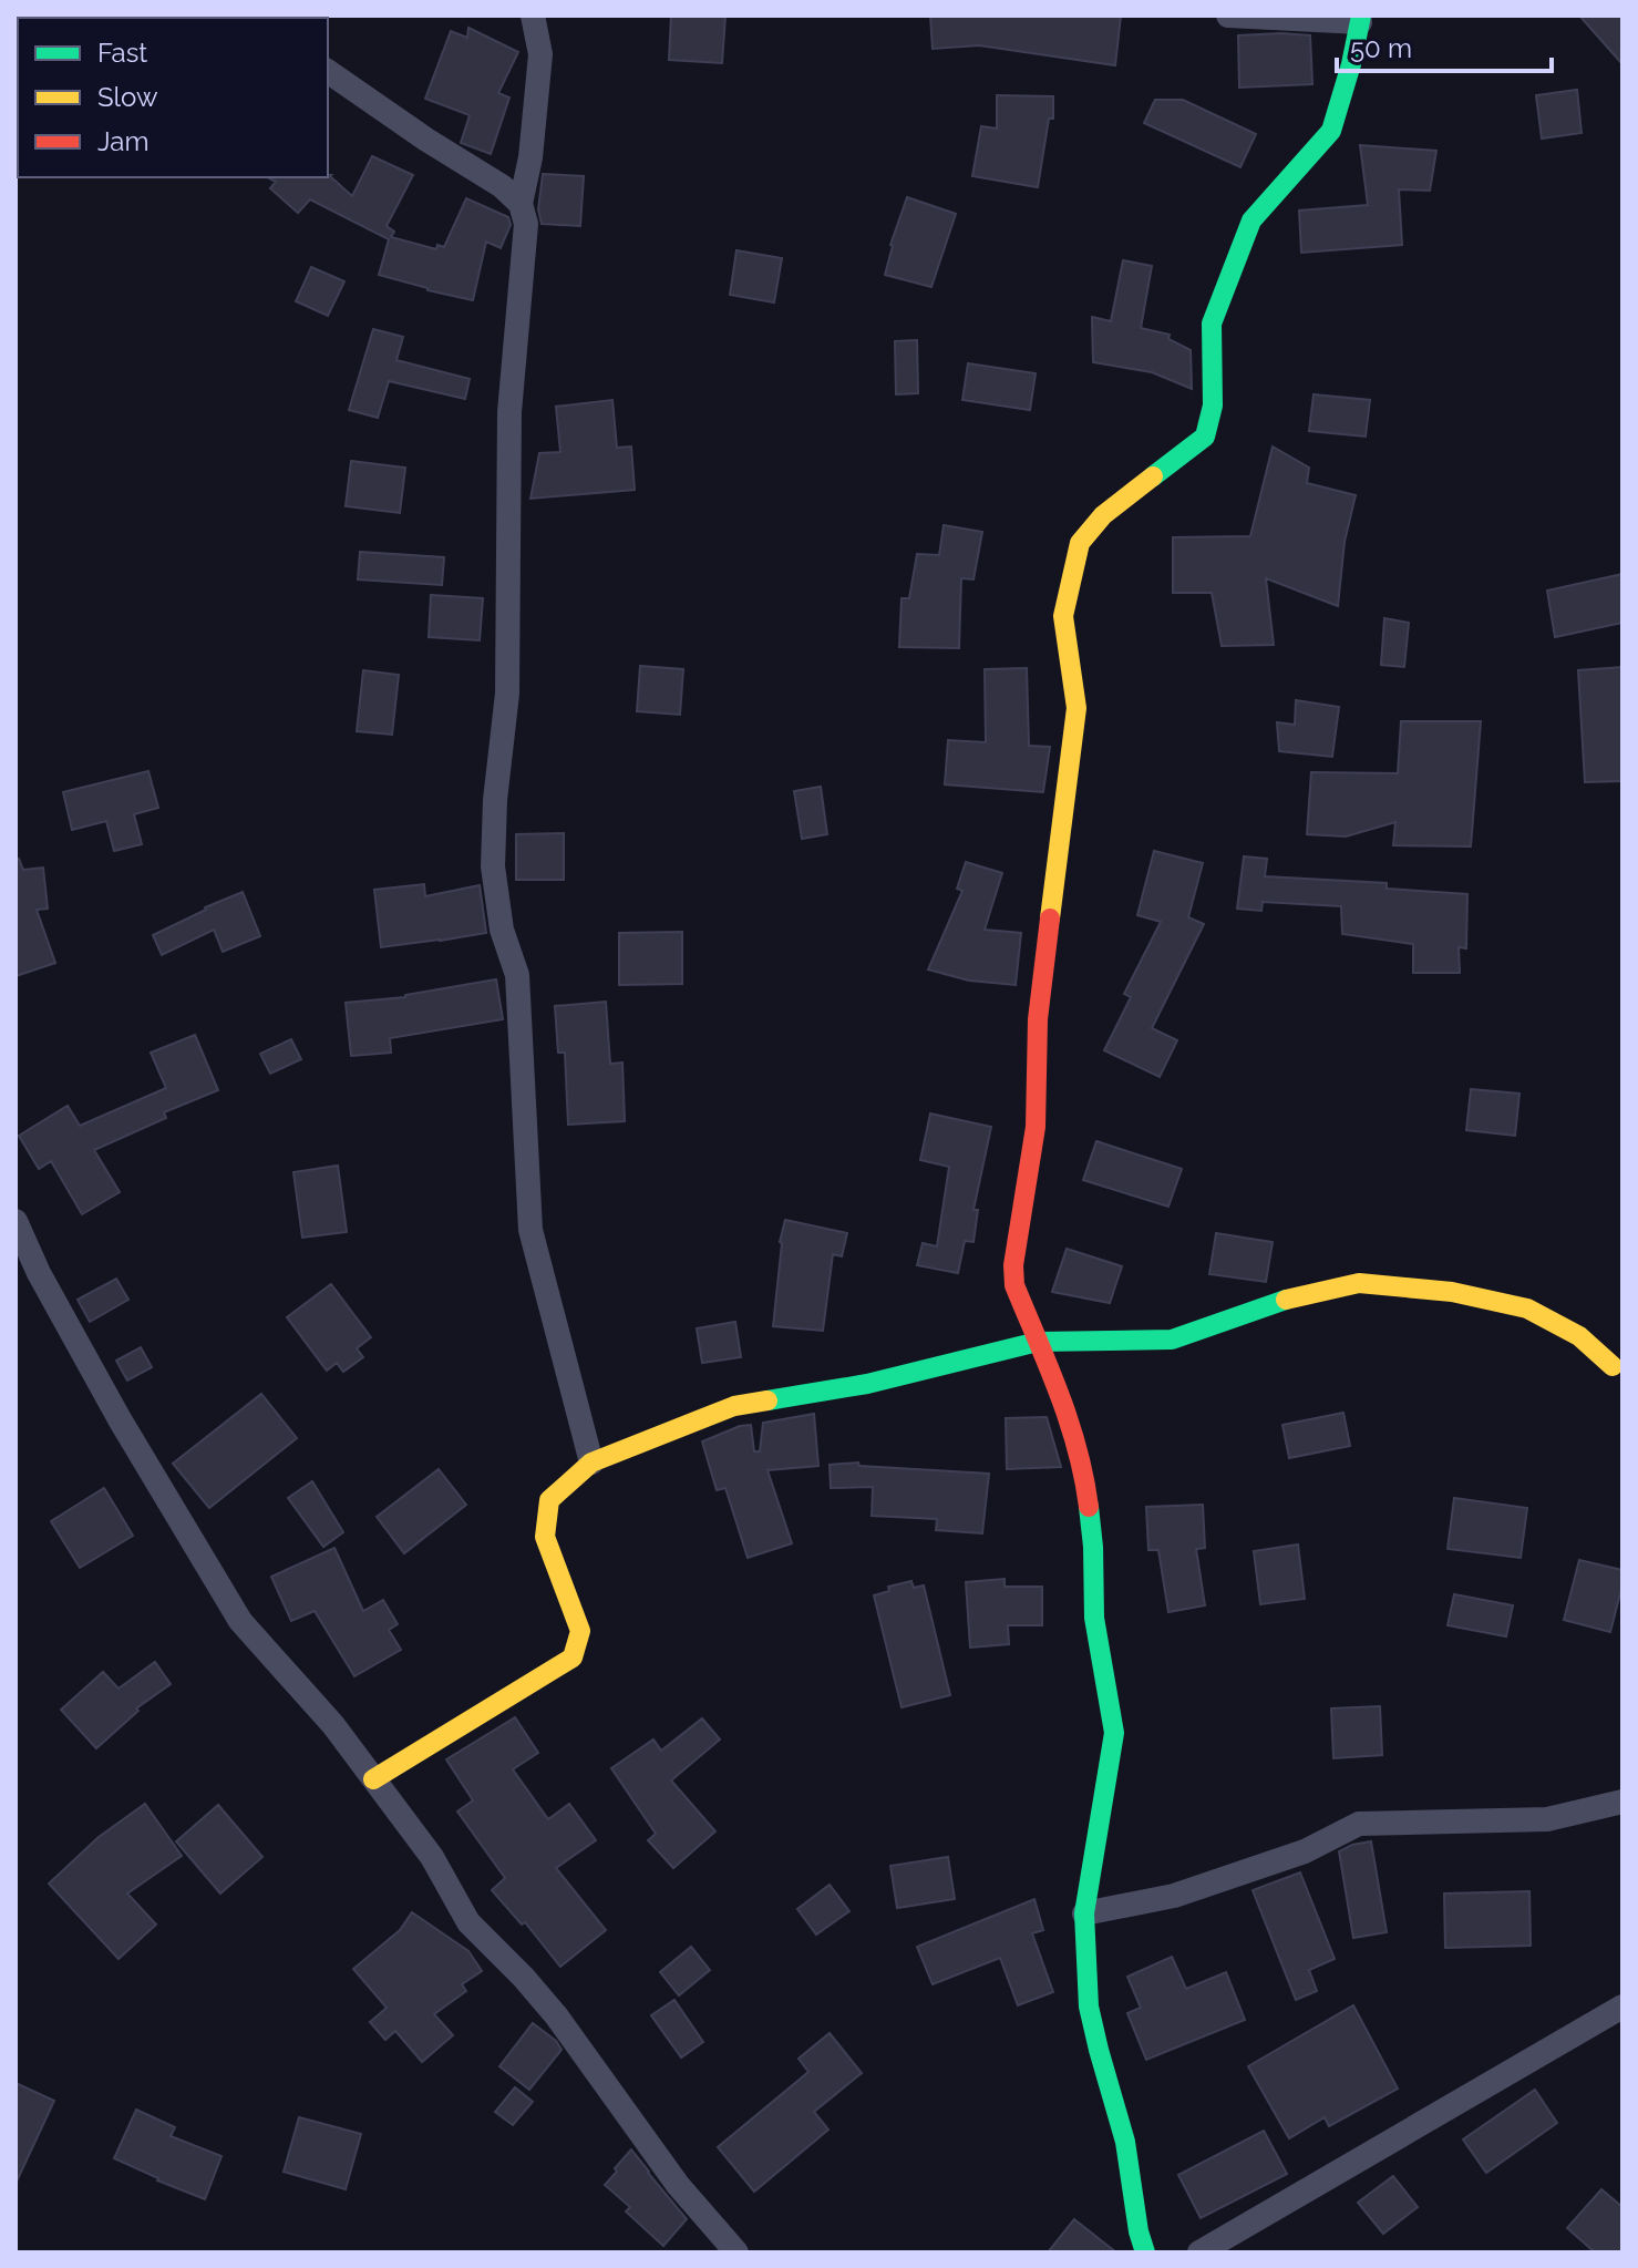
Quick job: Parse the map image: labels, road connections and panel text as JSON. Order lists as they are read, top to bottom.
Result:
{
  "legend": ["Fast", "Slow", "Jam"],
  "scale_bar": "50 m"
}
